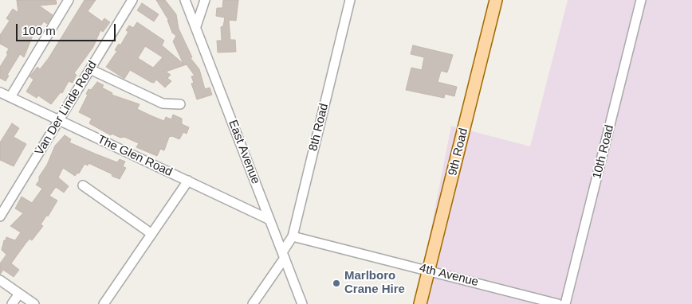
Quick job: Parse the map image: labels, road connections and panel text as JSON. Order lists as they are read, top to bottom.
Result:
{
  "streets": {
    "main road": ["9th Road"],
    "street": [
      "Van Der Linde Road",
      "8th Road",
      "East Avenue",
      "10th Road",
      "The Glen Road",
      "4th Avenue"
    ]
  },
  "crossings": [
    ["Van Der Linde Road", "The Glen Road"],
    ["8th Road", "East Avenue"],
    ["8th Road", "4th Avenue"],
    ["East Avenue", "The Glen Road"],
    ["9th Road", "4th Avenue"]
  ],
  "places": ["Marlboro Crane Hire"],
  "scale_bar": "100 m"
}
